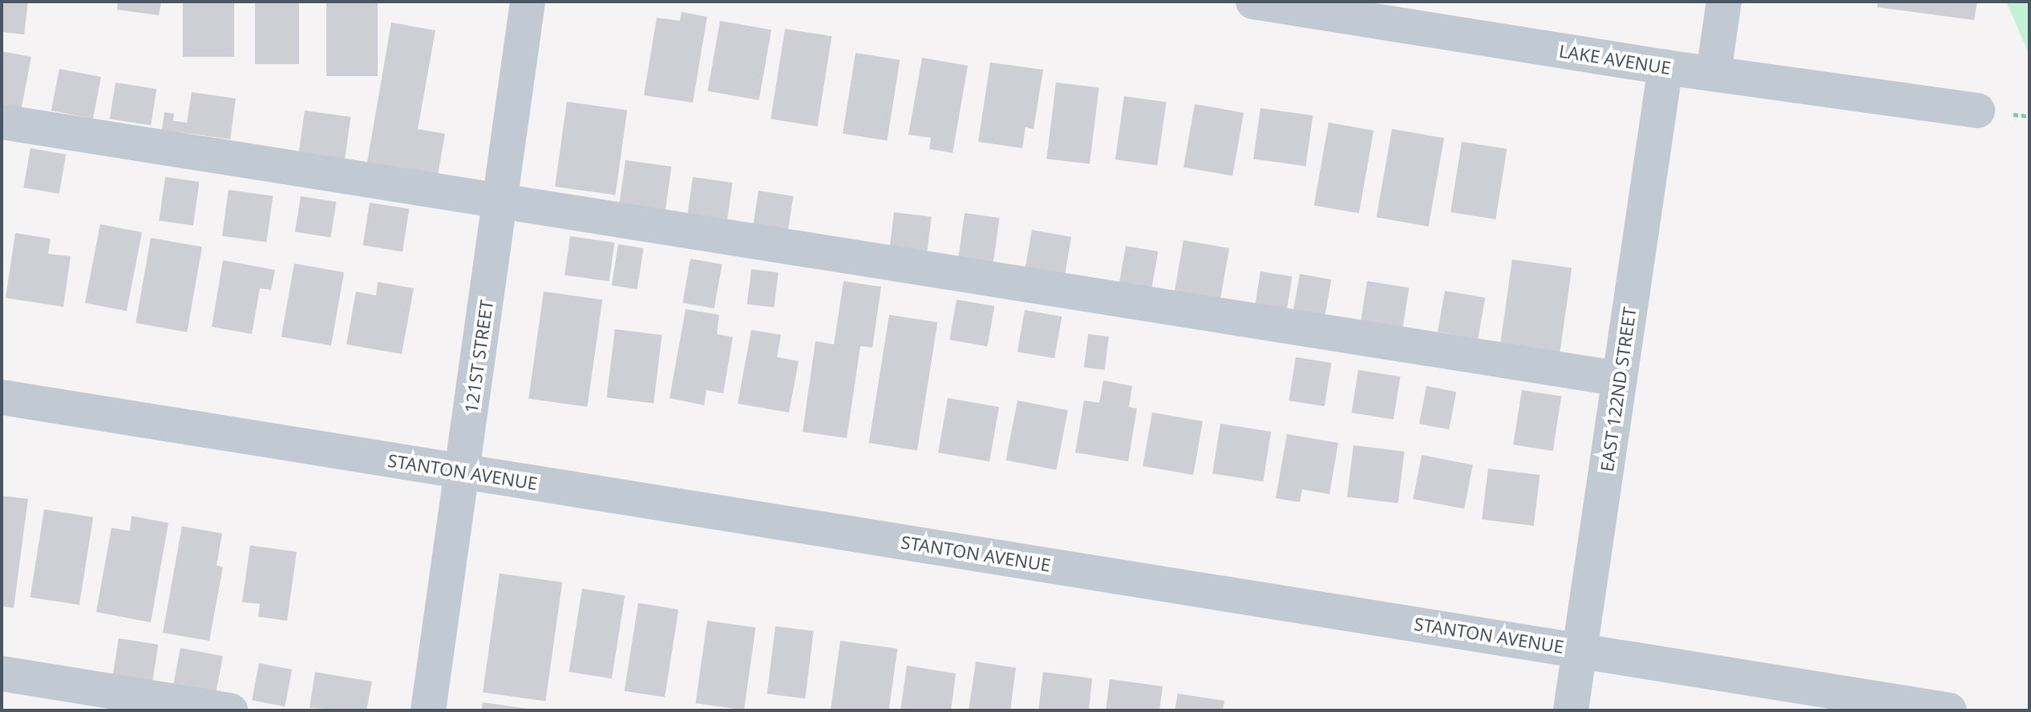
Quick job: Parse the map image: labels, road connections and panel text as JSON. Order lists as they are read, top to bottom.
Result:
{
  "streets": {
    "street": [
      "LAKE AVENUE",
      "121ST STREET",
      "EAST 122ND STREET",
      "STANTON AVENUE"
    ]
  },
  "crossings": [
    ["LAKE AVENUE", "EAST 122ND STREET"],
    ["121ST STREET", "STANTON AVENUE"],
    ["EAST 122ND STREET", "STANTON AVENUE"]
  ]
}
